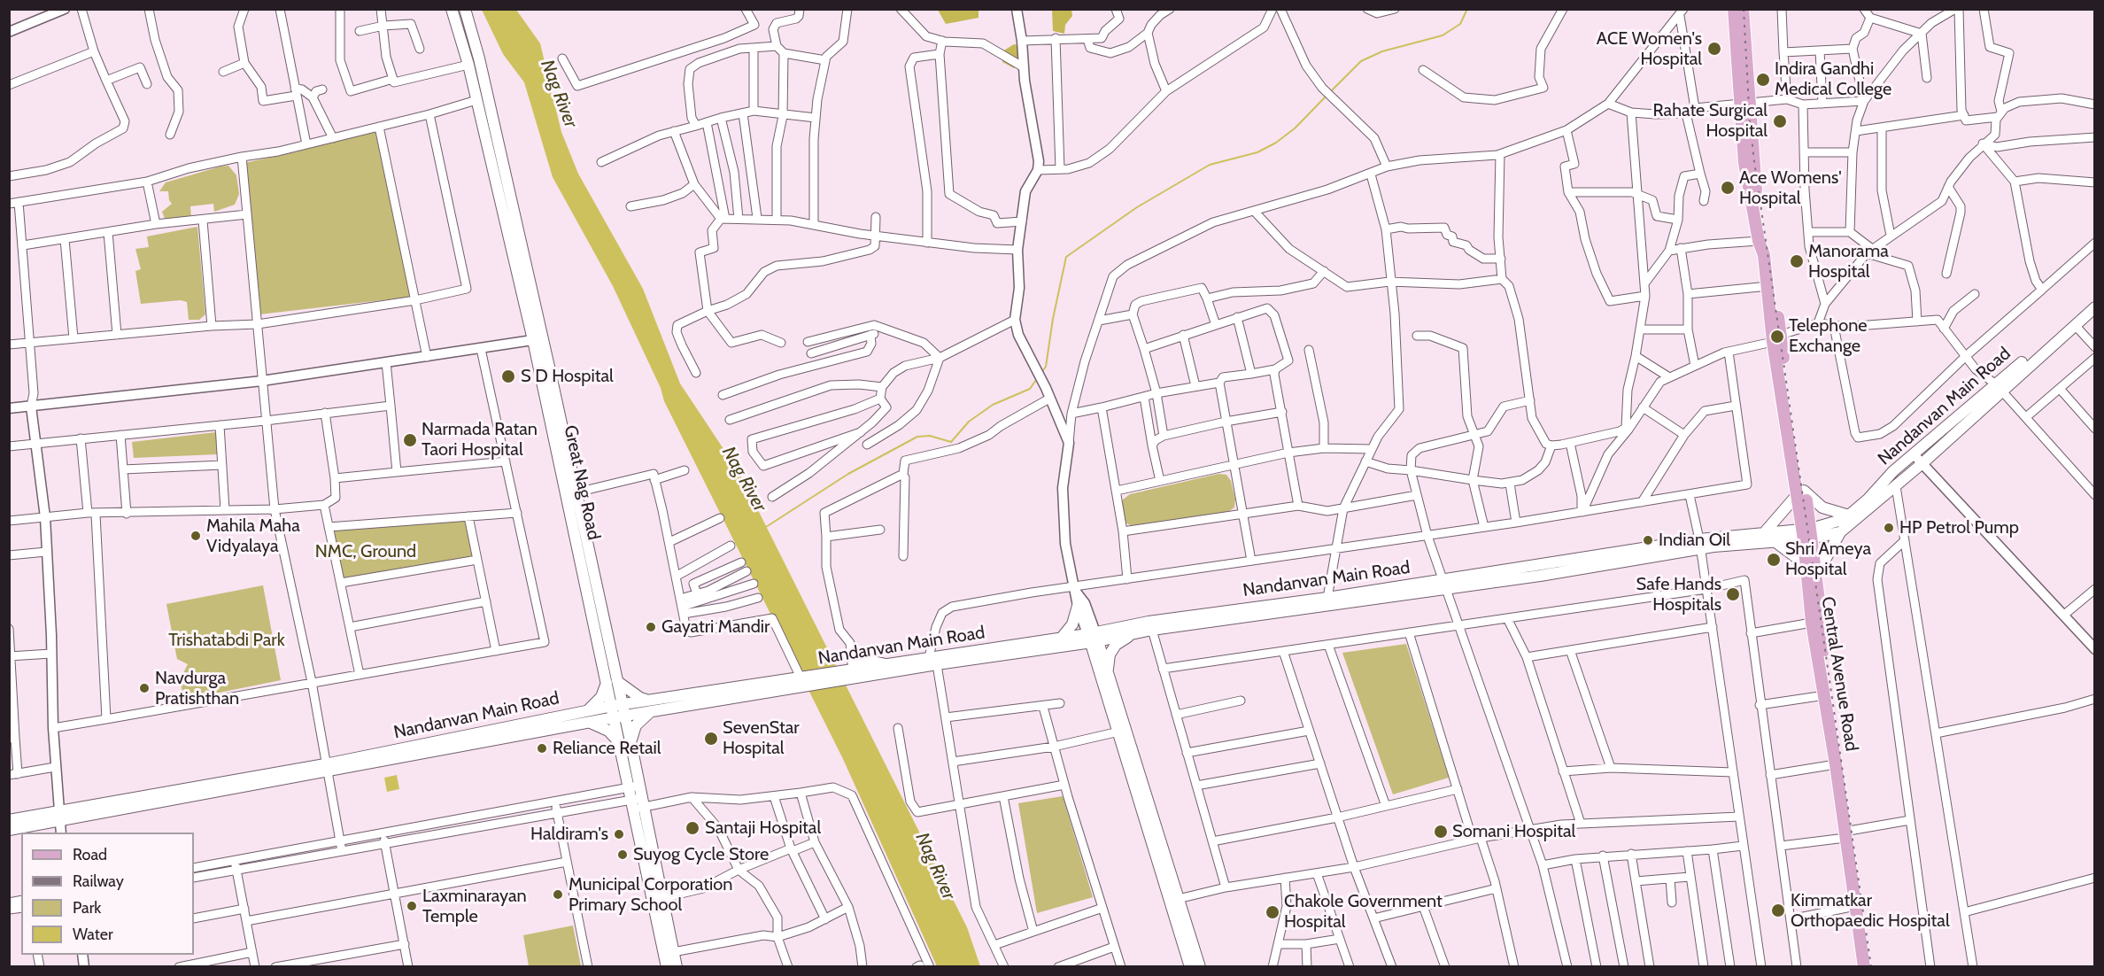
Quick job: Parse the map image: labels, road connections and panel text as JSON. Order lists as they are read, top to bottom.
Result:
{
  "streets": {
    "main road": ["Nandanvan Main Road", "Great Nag Road", "Central Avenue Road"]
  },
  "crossings": [
    ["Nandanvan Main Road", "Great Nag Road"],
    ["Nandanvan Main Road", "Central Avenue Road"]
  ],
  "water": ["Nag River"],
  "parks": ["NMC, Ground", "Trishatabdi Park"],
  "places": [
    "ACE Women's Hospital",
    "Indira Gandhi Medical College",
    "Rahate Surgical Hospital",
    "Ace Womens' Hospital",
    "Manorama Hospital",
    "Telephone Exchange",
    "S D Hospital",
    "Narmada Ratan Taori Hospital",
    "HP Petrol Pump",
    "Mahila Maha Vidyalaya",
    "Indian Oil",
    "Shri Ameya Hospital",
    "Safe Hands Hospitals",
    "Gayatri Mandir",
    "Navdurga Pratishthan",
    "SevenStar Hospital",
    "Reliance Retail",
    "Santaji Hospital",
    "Somani Hospital",
    "Haldiram's",
    "Suyog Cycle Store",
    "Municipal Corporation Primary School",
    "Laxminarayan Temple",
    "Kimmatkar Orthopaedic Hospital",
    "Chakole Government Hospital"
  ],
  "legend": [
    "Road",
    "Railway",
    "Park",
    "Water"
  ]
}
